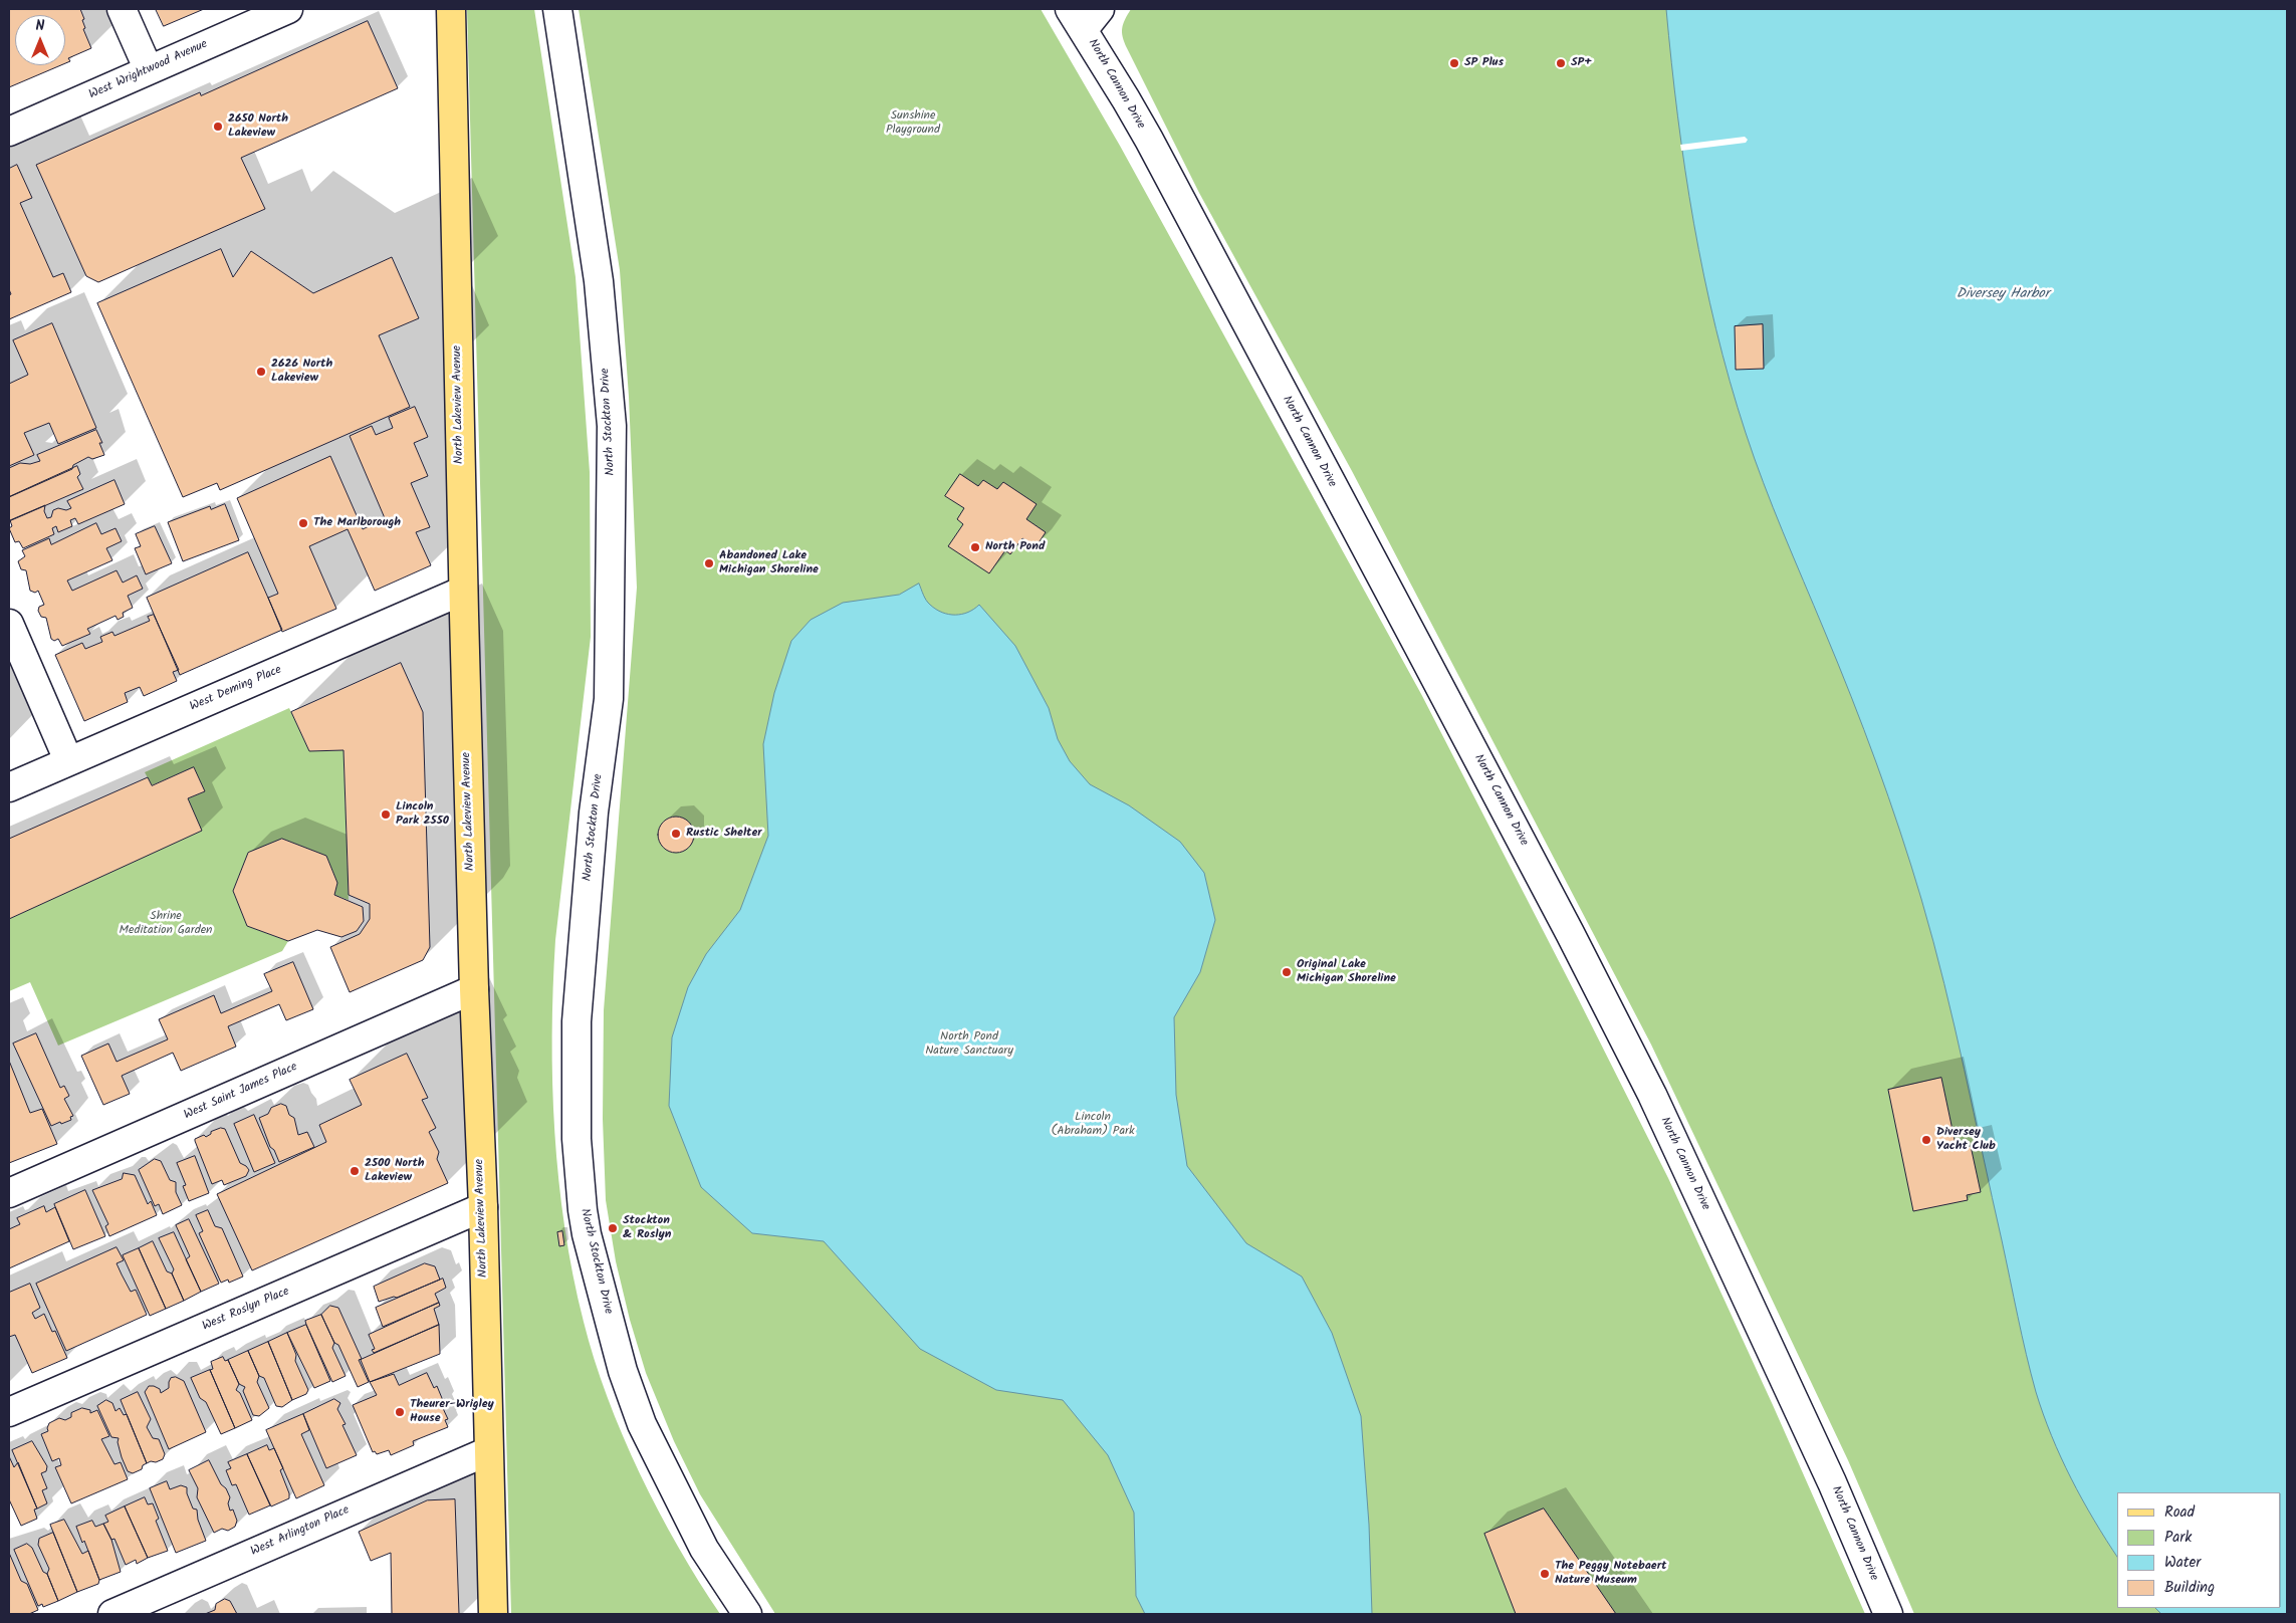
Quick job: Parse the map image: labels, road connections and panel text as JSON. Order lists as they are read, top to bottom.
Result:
{
  "streets": {
    "main road": ["North Lakeview Avenue"],
    "street": [
      "West Wrightwood Avenue",
      "North Cannon Drive",
      "North Stockton Drive",
      "West Deming Place",
      "West Saint James Place",
      "West Roslyn Place",
      "West Arlington Place"
    ]
  },
  "crossings": [
    ["North Lakeview Avenue", "West Deming Place"],
    ["North Lakeview Avenue", "West Saint James Place"],
    ["North Lakeview Avenue", "West Roslyn Place"],
    ["North Lakeview Avenue", "West Arlington Place"]
  ],
  "water": ["Diversey Harbor"],
  "parks": [
    "Sunshine Playground",
    "Shrine Meditation Garden",
    "North Pond Nature Sanctuary",
    "Lincoln (Abraham) Park"
  ],
  "places": [
    "SP Plus",
    "SP+",
    "2650 North Lakeview",
    "2626 North Lakeview",
    "The Marlborough",
    "North Pond",
    "Abandoned Lake Michigan Shoreline",
    "Lincoln Park 2550",
    "Rustic Shelter",
    "Original Lake Michigan Shoreline",
    "Diversey Yacht Club",
    "2500 North Lakeview",
    "Stockton & Roslyn",
    "Theurer-Wrigley House",
    "The Peggy Notebaert Nature Museum"
  ],
  "legend": [
    "Road",
    "Park",
    "Water",
    "Building"
  ],
  "north": "top"
}
